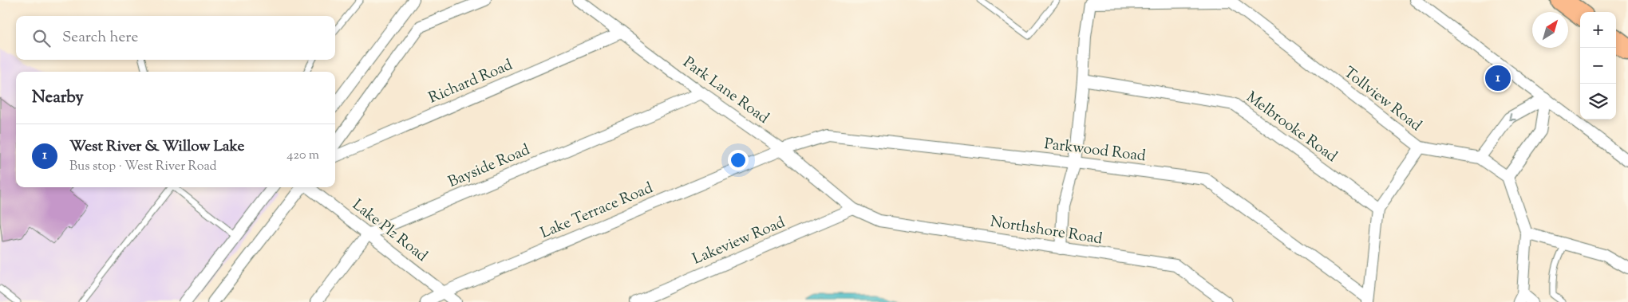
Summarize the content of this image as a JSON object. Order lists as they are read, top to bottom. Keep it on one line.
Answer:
{"streets":{"street":["Richard Road","Park Lane Road","Tollview Road","Melbrooke Road","Parkwood Road","Bayside Road","Lake Terrace Road","Lake Plz Road","Northshore Road","Lakeview Road"]},"crossings":[["Richard Road","Park Lane Road"],["Park Lane Road","Parkwood Road"],["Park Lane Road","Bayside Road"],["Park Lane Road","Lake Terrace Road"],["Park Lane Road","Northshore Road"],["Park Lane Road","Lakeview Road"],["Tollview Road","Melbrooke Road"],["Parkwood Road","Lake Terrace Road"],["Bayside Road","Lake Plz Road"],["Lake Terrace Road","Lake Plz Road"],["Northshore Road","Lakeview Road"]],"north":"top right","page":{"map_buttons":["+","−"],"search":"Search here","pins":"1","heading":"Nearby","list":[{"mark":"1","name":"West River & Willow Lake","note":"Bus stop · West River Road","value":"420 m"}]}}
